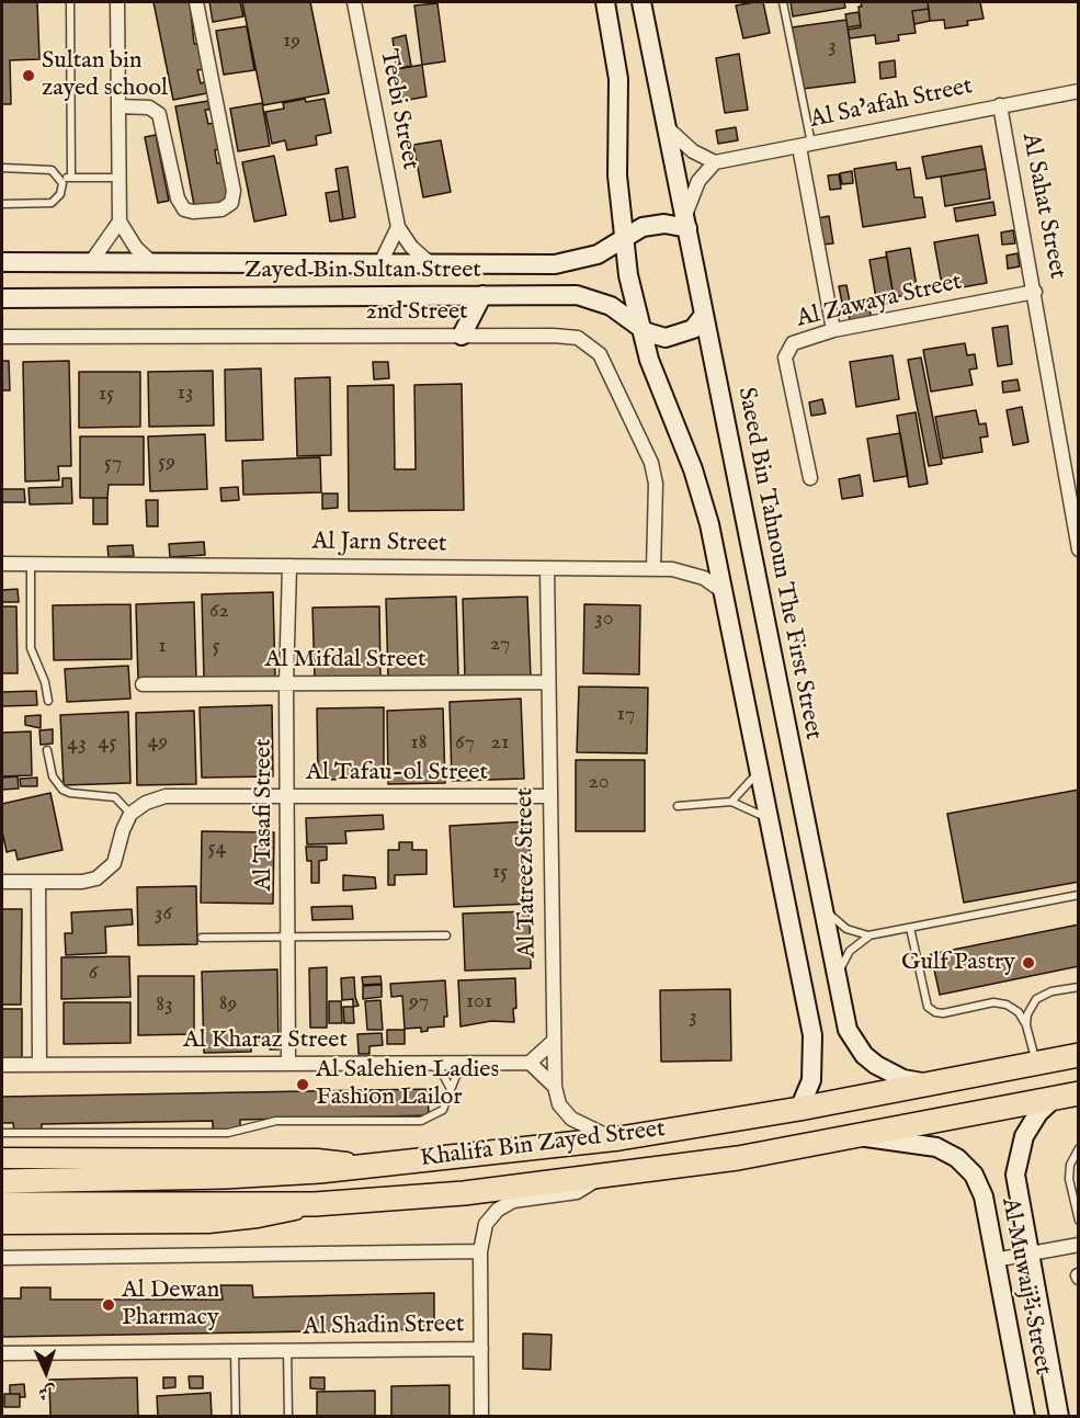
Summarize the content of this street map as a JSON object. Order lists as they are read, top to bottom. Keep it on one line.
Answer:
{"streets":{"highway":["Khalifa Bin Zayed Street"],"main road":["Zayed Bin Sultan Street","Saeed Bin Tahnoun The First Street","Al Muwaij'i Street"],"street":["Al Sa'afah Street","Teebi Street","Al Sahat Street","Al Zawaya Street","2nd Street","Al Jarn Street","Al Mifdal Street","Al Tafau-ol Street","Al Tasafi Street","Al Tatreez Street","Al Kharaz Street","Al Shadin Street"]},"crossings":[["Al Sa'afah Street","Al Sahat Street"],["Teebi Street","Zayed Bin Sultan Street"],["Al Sahat Street","Al Zawaya Street"],["Zayed Bin Sultan Street","Saeed Bin Tahnoun The First Street"],["2nd Street","Al Jarn Street"],["Al Jarn Street","Al Tasafi Street"],["Al Jarn Street","Al Tatreez Street"],["Saeed Bin Tahnoun The First Street","Khalifa Bin Zayed Street"],["Al Mifdal Street","Al Tasafi Street"],["Al Mifdal Street","Al Tatreez Street"],["Al Tafau-ol Street","Al Tasafi Street"],["Al Tafau-ol Street","Al Tatreez Street"],["Al Tasafi Street","Al Kharaz Street"],["Al Tatreez Street","Khalifa Bin Zayed Street"],["Khalifa Bin Zayed Street","Al Muwaij'i Street"]],"places":["Sultan bin zayed school","Gulf Pastry","Al Salehien Ladies Fashion Lailor","Al Dewan Pharmacy"],"house_numbers":["19","3","13","15","59","57","62","30","27","1","5","17","49","45","18","67","21","43","20","54","15","36","6","97","101","89","83","3"],"north":"bottom"}
